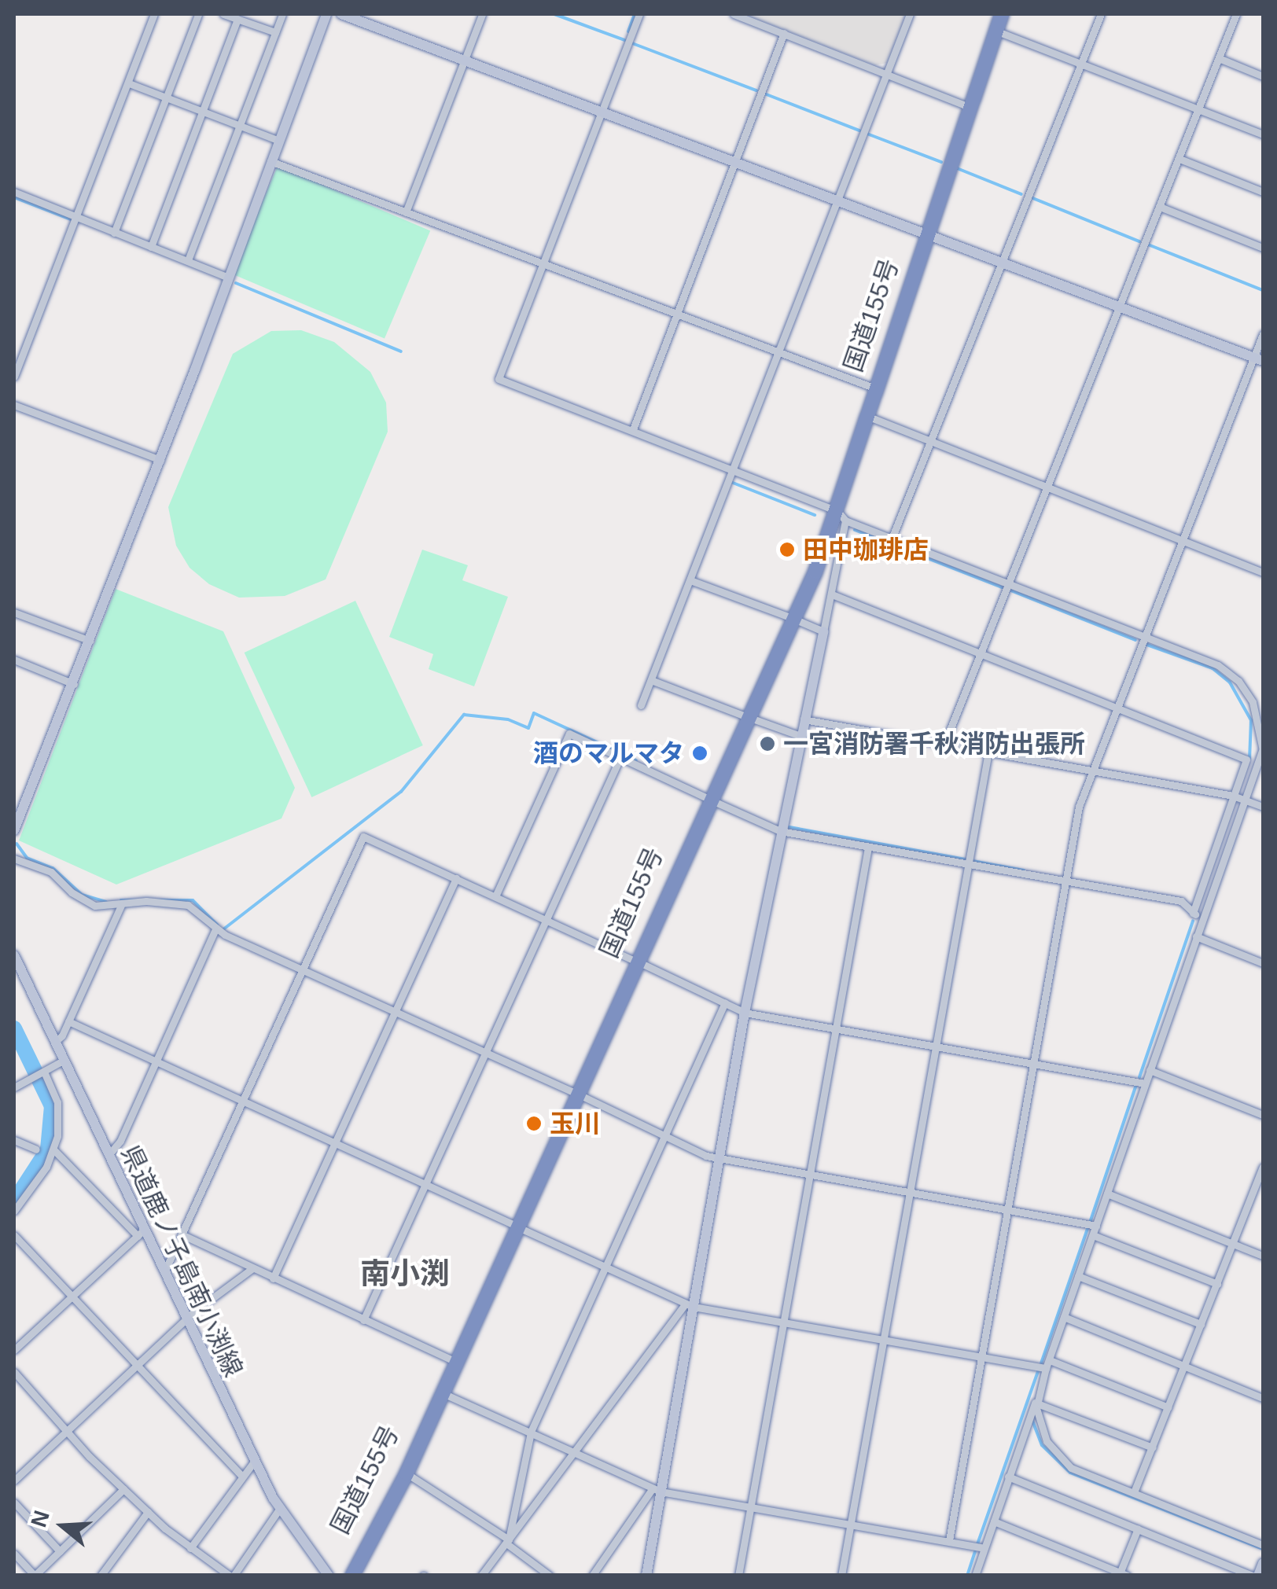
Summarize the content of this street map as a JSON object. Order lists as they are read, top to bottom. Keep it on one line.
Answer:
{"streets":{"highway":["国道155号"],"street":["県道鹿ノ子島南小渕線"]},"districts":["南小渕"],"places":["田中珈琲店","一宮消防署千秋消防出張所","酒のマルマタ","玉川"],"north":"left"}
